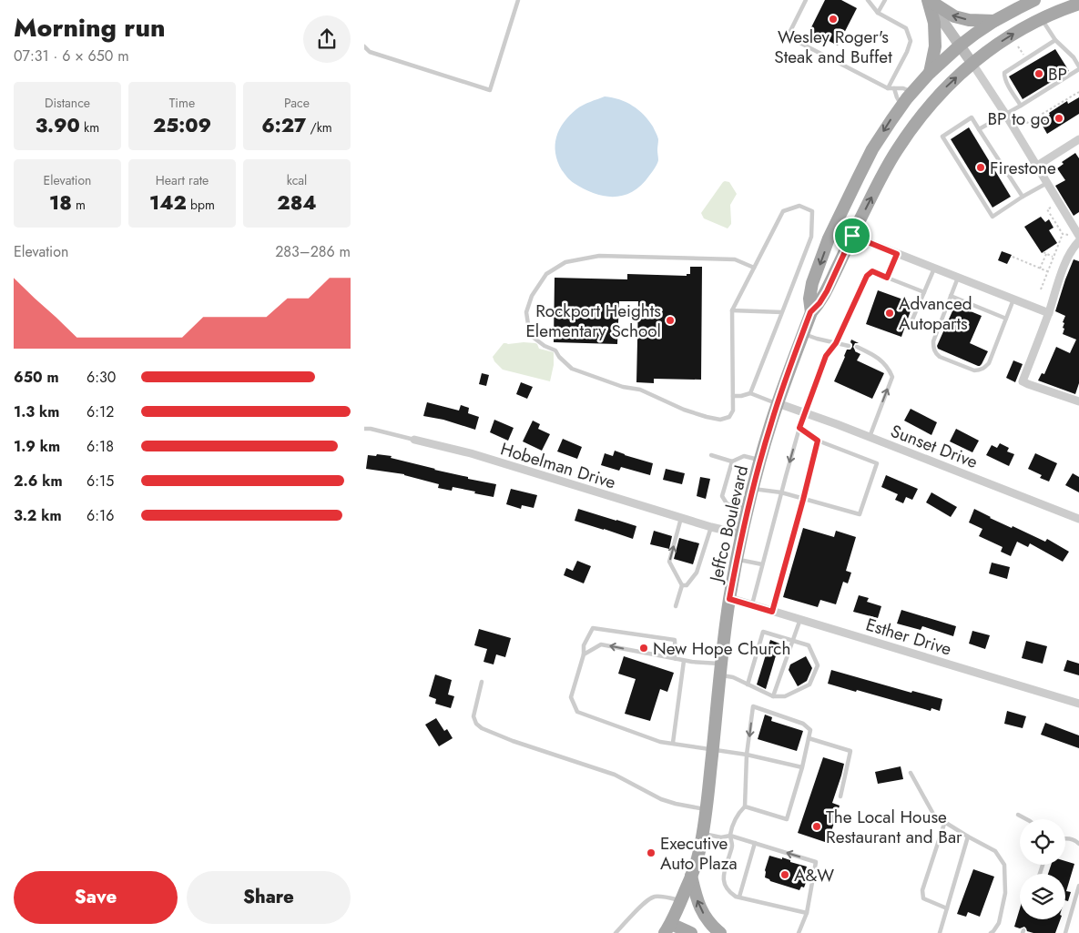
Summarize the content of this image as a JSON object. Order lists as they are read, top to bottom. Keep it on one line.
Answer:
{"streets":{"main road":["Jeffco Boulevard"],"street":["Sunset Drive","Hobelman Drive","Esther Drive"]},"crossings":[["Sunset Drive","Jeffco Boulevard"],["Hobelman Drive","Jeffco Boulevard"],["Jeffco Boulevard","Esther Drive"]],"places":["Wesley Roger's Steak and Buffet","BP","BP to go","Firestone","Advanced Autoparts","Rockport Heights Elementary School","New Hope Church","The Local House Restaurant and Bar","Executive Auto Plaza","A&W"],"page":{"heading":["Morning run","07:31 · 6 × 650 m"],"stats":[["Distance","3.90 km"],["Time","25:09"],["Pace","6:27 /km"],["Elevation","18 m"],["Heart rate","142 bpm"],["kcal","284"]],"chart":["Elevation","283–286 m"],"list":[{"name":"650 m","note":"6:30"},{"name":"1.3 km","note":"6:12"},{"name":"1.9 km","note":"6:18"},{"name":"2.6 km","note":"6:15"},{"name":"3.2 km","note":"6:16"}],"buttons":["Save","Share"]}}
